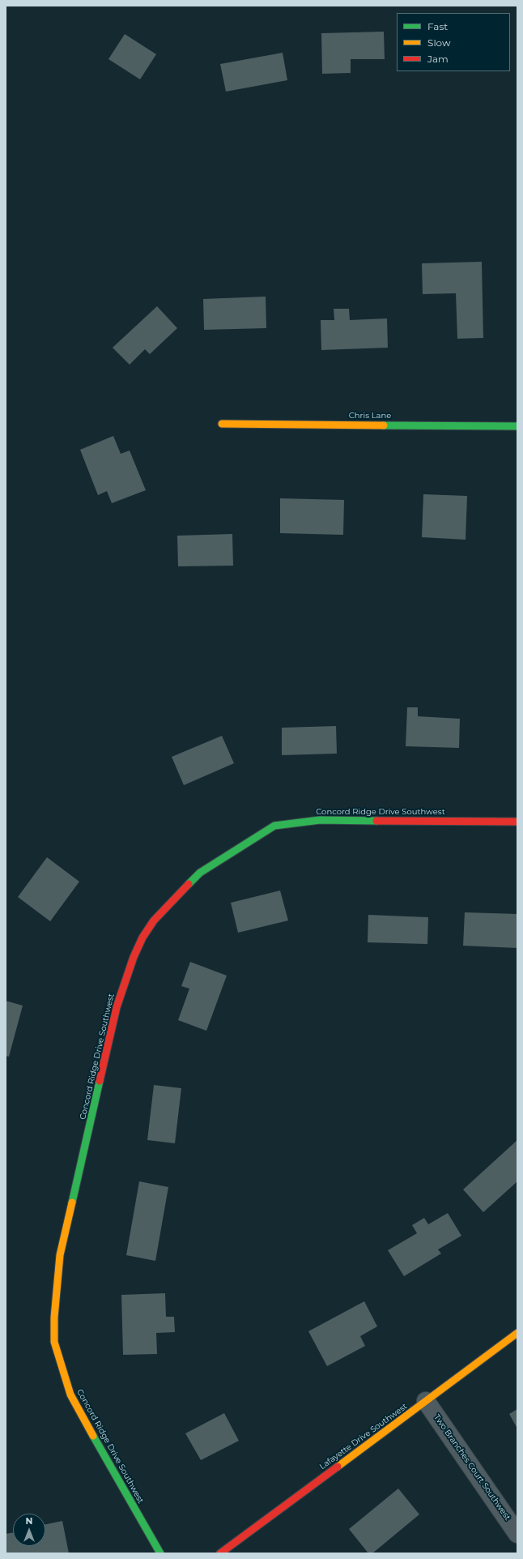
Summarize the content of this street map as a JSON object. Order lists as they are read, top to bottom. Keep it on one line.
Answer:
{"streets":{"street":["Chris Lane","Concord Ridge Drive Southwest","Lafayette Drive Southwest","Two Branches Court Southwest"]},"crossings":[["Lafayette Drive Southwest","Two Branches Court Southwest"]],"legend":["Fast","Slow","Jam"],"north":"top"}
